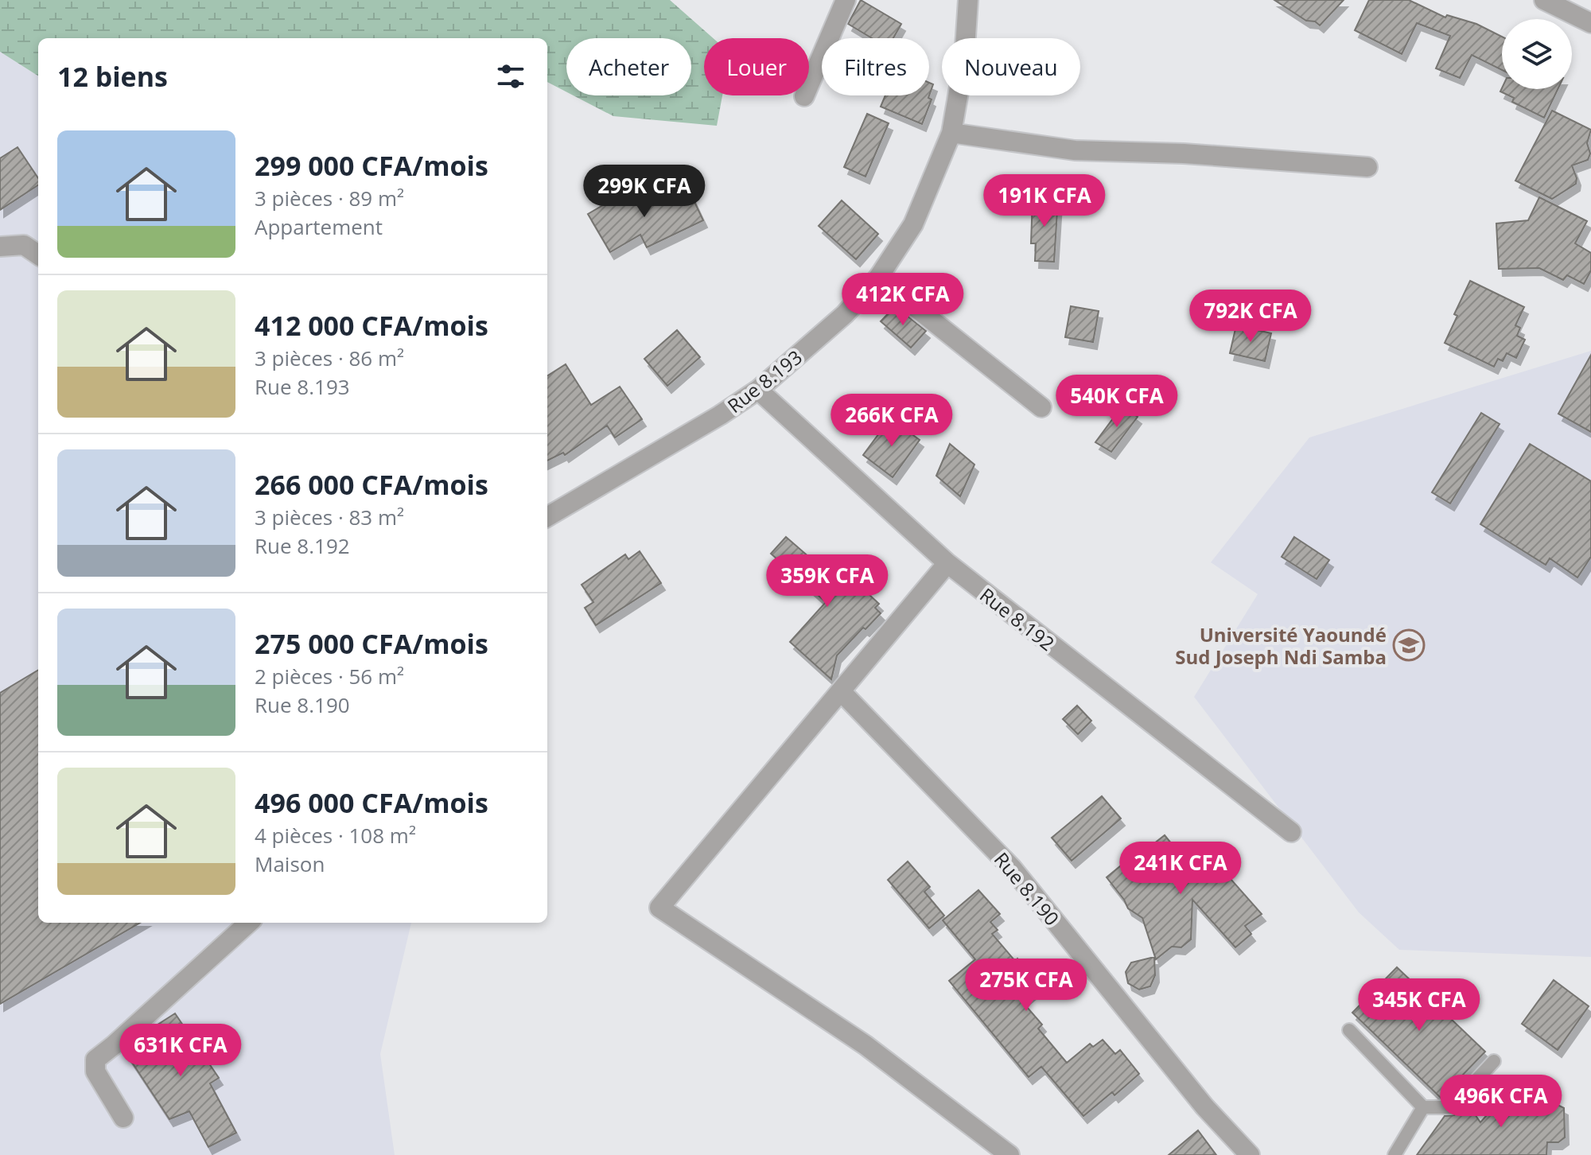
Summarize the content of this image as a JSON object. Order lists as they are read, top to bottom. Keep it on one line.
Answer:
{"streets":{"street":["Rue 8.193","Rue 8.192","Rue 8.190"]},"crossings":[["Rue 8.193","Rue 8.192"]],"places":{"school or university":["Université Yaoundé Sud Joseph Ndi Samba"]},"page":{"chip":["Acheter","Louer","Filtres","Nouveau"],"heading":"12 biens","list":[{"name":"299 000 CFA/mois","note":"3 pièces · 89 m² · Appartement"},{"name":"412 000 CFA/mois","note":"3 pièces · 86 m² · Rue 8.193"},{"name":"266 000 CFA/mois","note":"3 pièces · 83 m² · Rue 8.192"},{"name":"275 000 CFA/mois","note":"2 pièces · 56 m² · Rue 8.190"},{"name":"496 000 CFA/mois","note":"4 pièces · 108 m² · Maison"}],"price":["299K CFA","191K CFA","412K CFA","792K CFA","540K CFA","266K CFA","359K CFA","241K CFA","275K CFA","345K CFA","631K CFA","496K CFA"]}}
